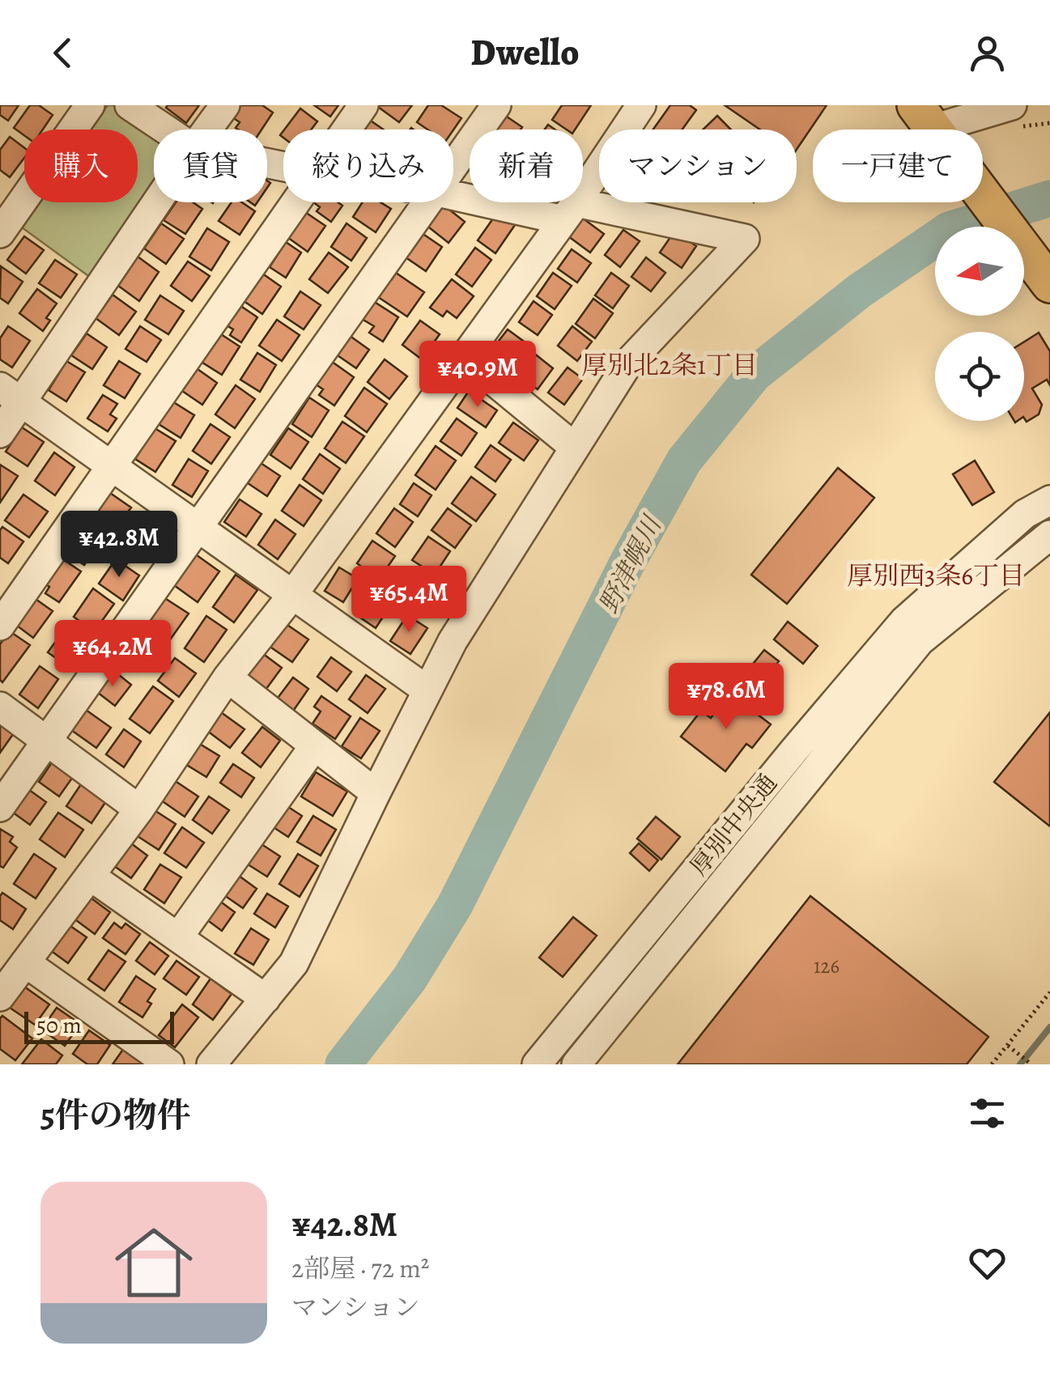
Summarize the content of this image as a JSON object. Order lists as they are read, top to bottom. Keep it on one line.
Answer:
{"streets":{"street":["厚別中央通"]},"districts":["厚別北2条1丁目","厚別西3条6丁目"],"water":["野津幌川"],"house_numbers":["126"],"scale_bar":"50 m","north":"left","page":{"header":"Dwello","chip":["購入","賃貸","絞り込み","新着","マンション","一戸建て"],"price":["¥40.9M","¥42.8M","¥65.4M","¥64.2M","¥78.6M"],"scale":"50 m","heading":"5件の物件","list":[{"name":"¥42.8M","note":"2部屋 · 72 m² · マンション"}]}}
